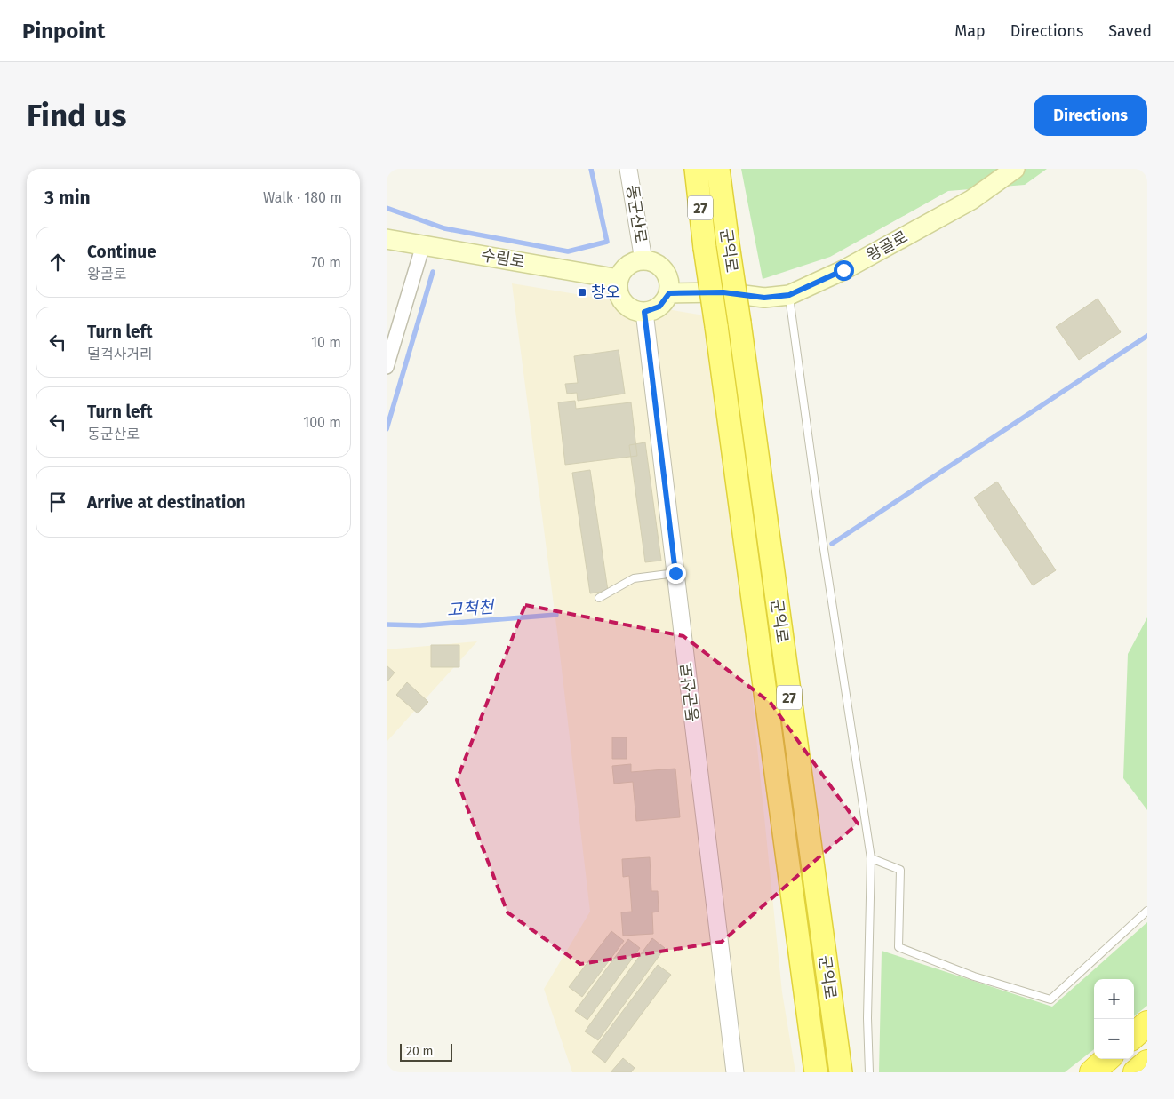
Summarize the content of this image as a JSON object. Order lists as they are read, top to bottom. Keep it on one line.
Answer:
{"streets":{"highway":["27","군익로"],"main road":["왕골로","수림로"],"street":["동군산로"]},"crossings":[["동군산로","왕골로"],["동군산로","수림로"],["왕골로","수림로"]],"water":["고척천"],"places":{"transit":["창오"]},"scale_bar":"20 m","page":{"header":"Pinpoint","nav":["Map","Directions","Saved"],"buttons":"Directions","title":"Find us","heading":["3 min","Walk · 180 m"],"list":[["Continue","왕골로","70 m"],["Turn left","덜걱사거리","10 m"],["Turn left","동군산로","100 m"],"Arrive at destination"],"map_buttons":["+","−"],"scale":"20 m"}}
